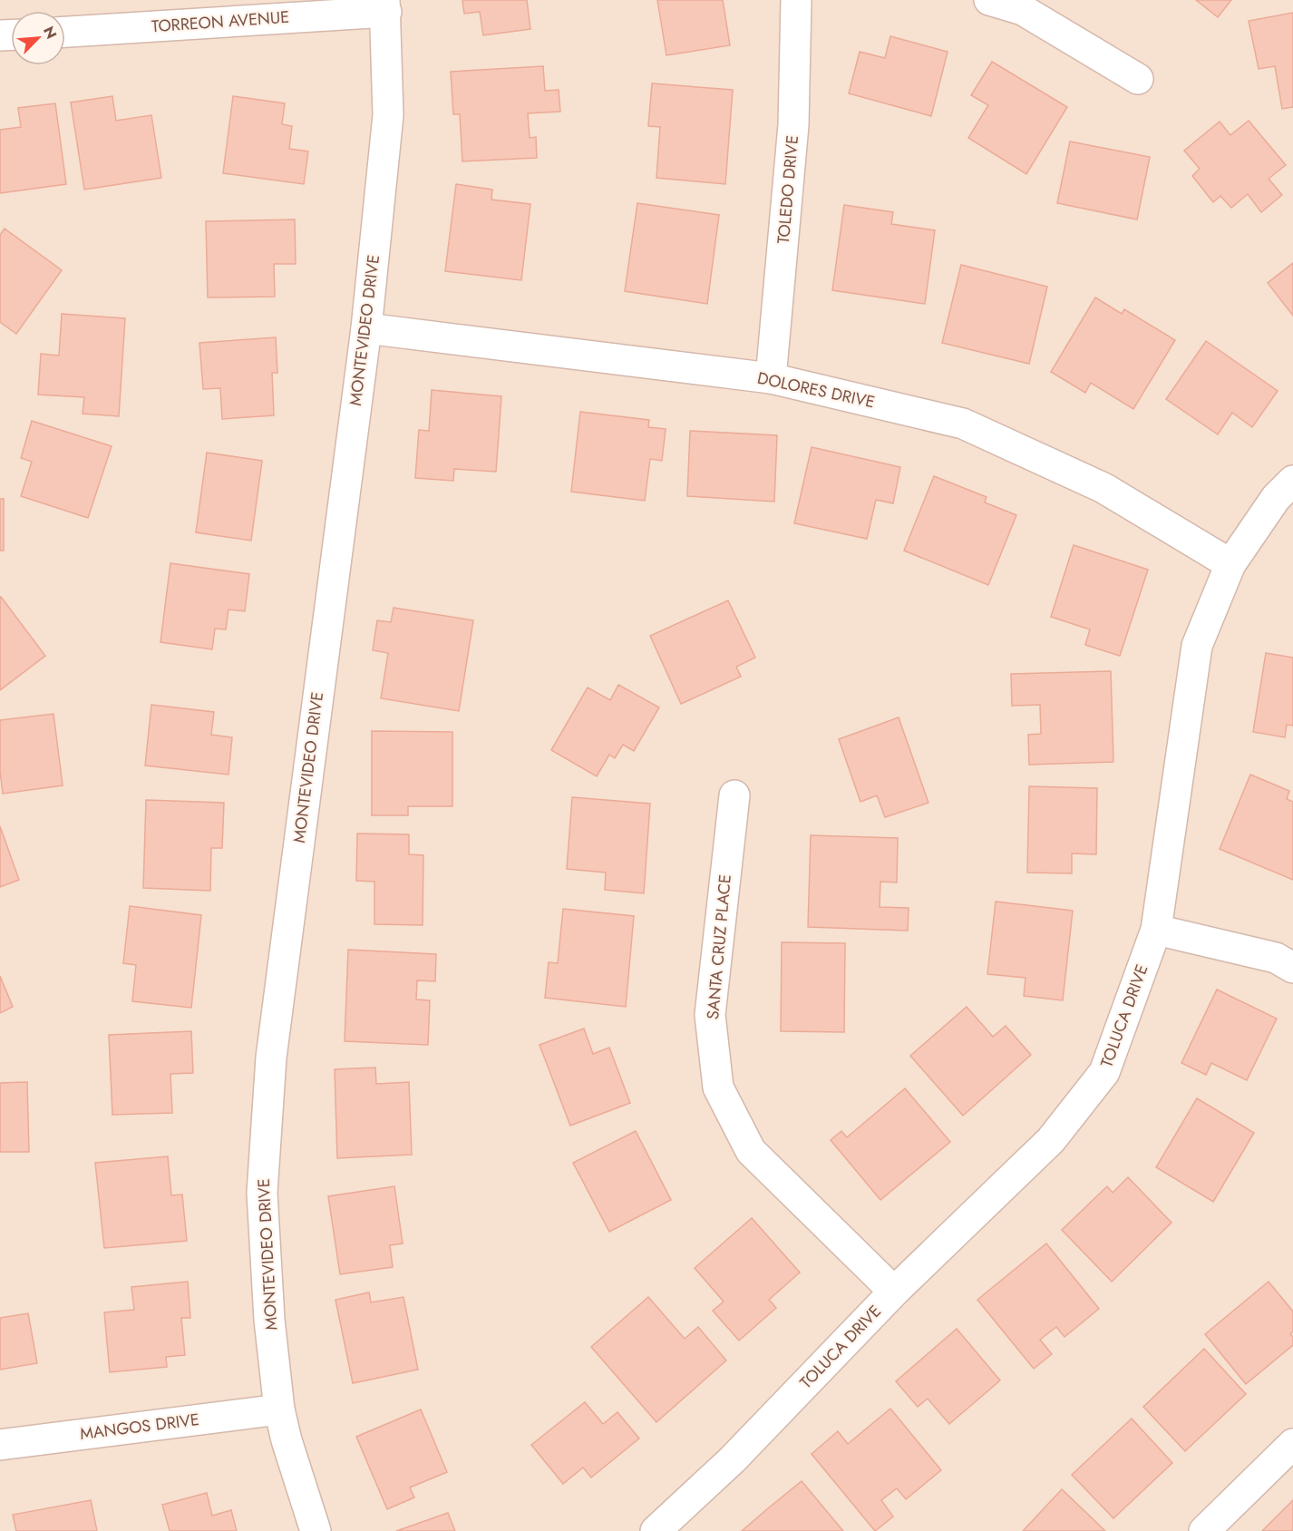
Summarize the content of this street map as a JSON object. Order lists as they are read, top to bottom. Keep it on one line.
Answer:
{"streets":{"street":["TORREON AVENUE","TOLEDO DRIVE","MONTEVIDEO DRIVE","DOLORES DRIVE","SANTA CRUZ PLACE","TOLUCA DRIVE","MANGOS DRIVE"]},"crossings":[["TORREON AVENUE","MONTEVIDEO DRIVE"],["TOLEDO DRIVE","DOLORES DRIVE"],["MONTEVIDEO DRIVE","DOLORES DRIVE"],["MONTEVIDEO DRIVE","MANGOS DRIVE"],["DOLORES DRIVE","TOLUCA DRIVE"],["SANTA CRUZ PLACE","TOLUCA DRIVE"]],"north":"top right"}
